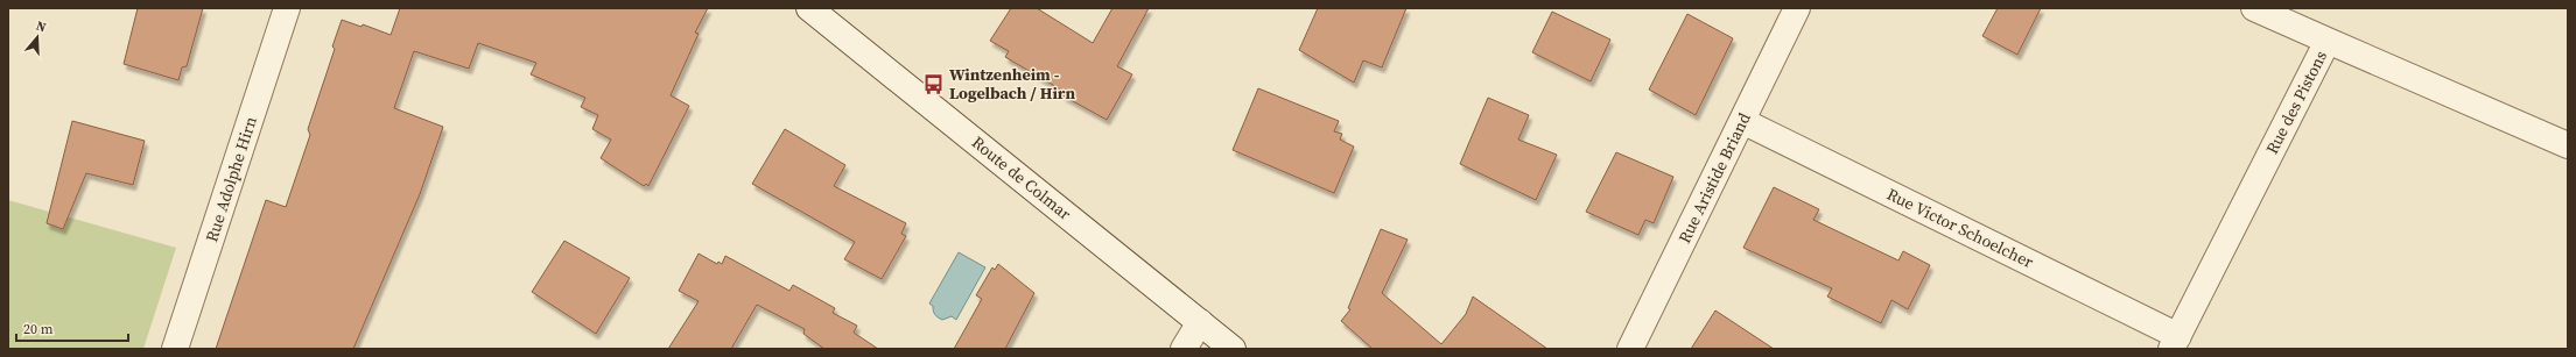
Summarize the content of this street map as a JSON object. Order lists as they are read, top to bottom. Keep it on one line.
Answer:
{"streets":{"street":["Rue des Pistons","Route de Colmar","Rue Aristide Briand","Rue Adolphe Hirn","Rue Victor Schoelcher"]},"crossings":[["Rue des Pistons","Rue Victor Schoelcher"],["Rue Aristide Briand","Rue Victor Schoelcher"]],"places":{"bus stop":["Wintzenheim - Logelbach / Hirn"]},"scale_bar":"20 m","north":"top"}
